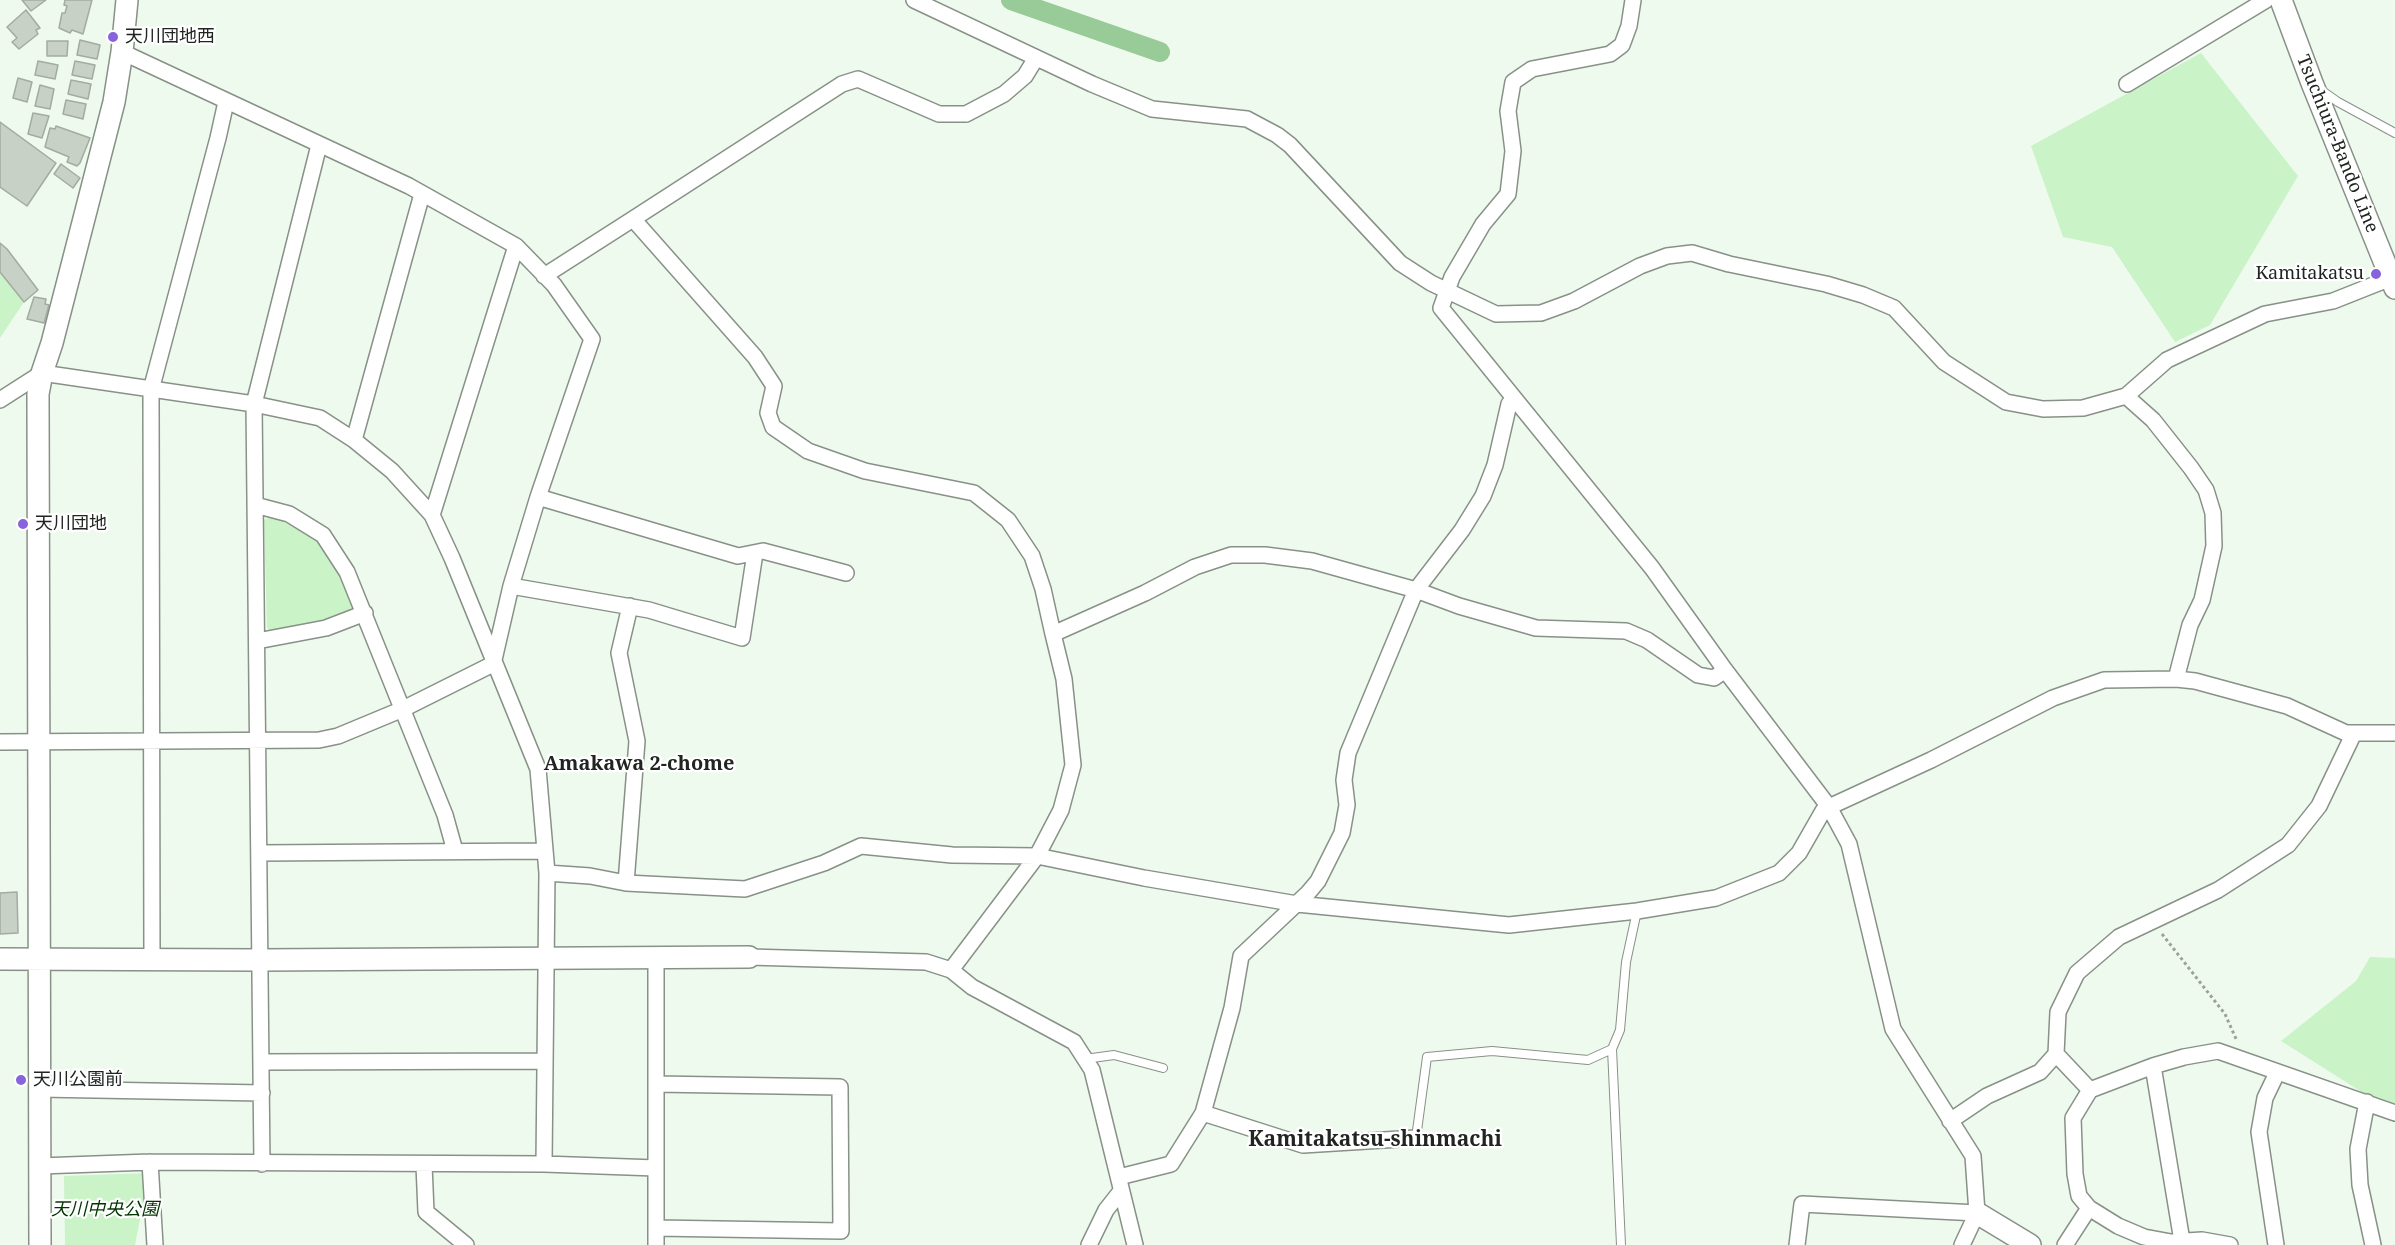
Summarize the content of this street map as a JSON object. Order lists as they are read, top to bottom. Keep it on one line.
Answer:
{"streets":{"street":["Tsuchiura-Bando Line"]},"districts":["Amakawa 2-chome","Kamitakatsu-shinmachi"],"parks":["天川中央公園"],"places":["天川団地西","Kamitakatsu","天川団地","天川公園前"]}
